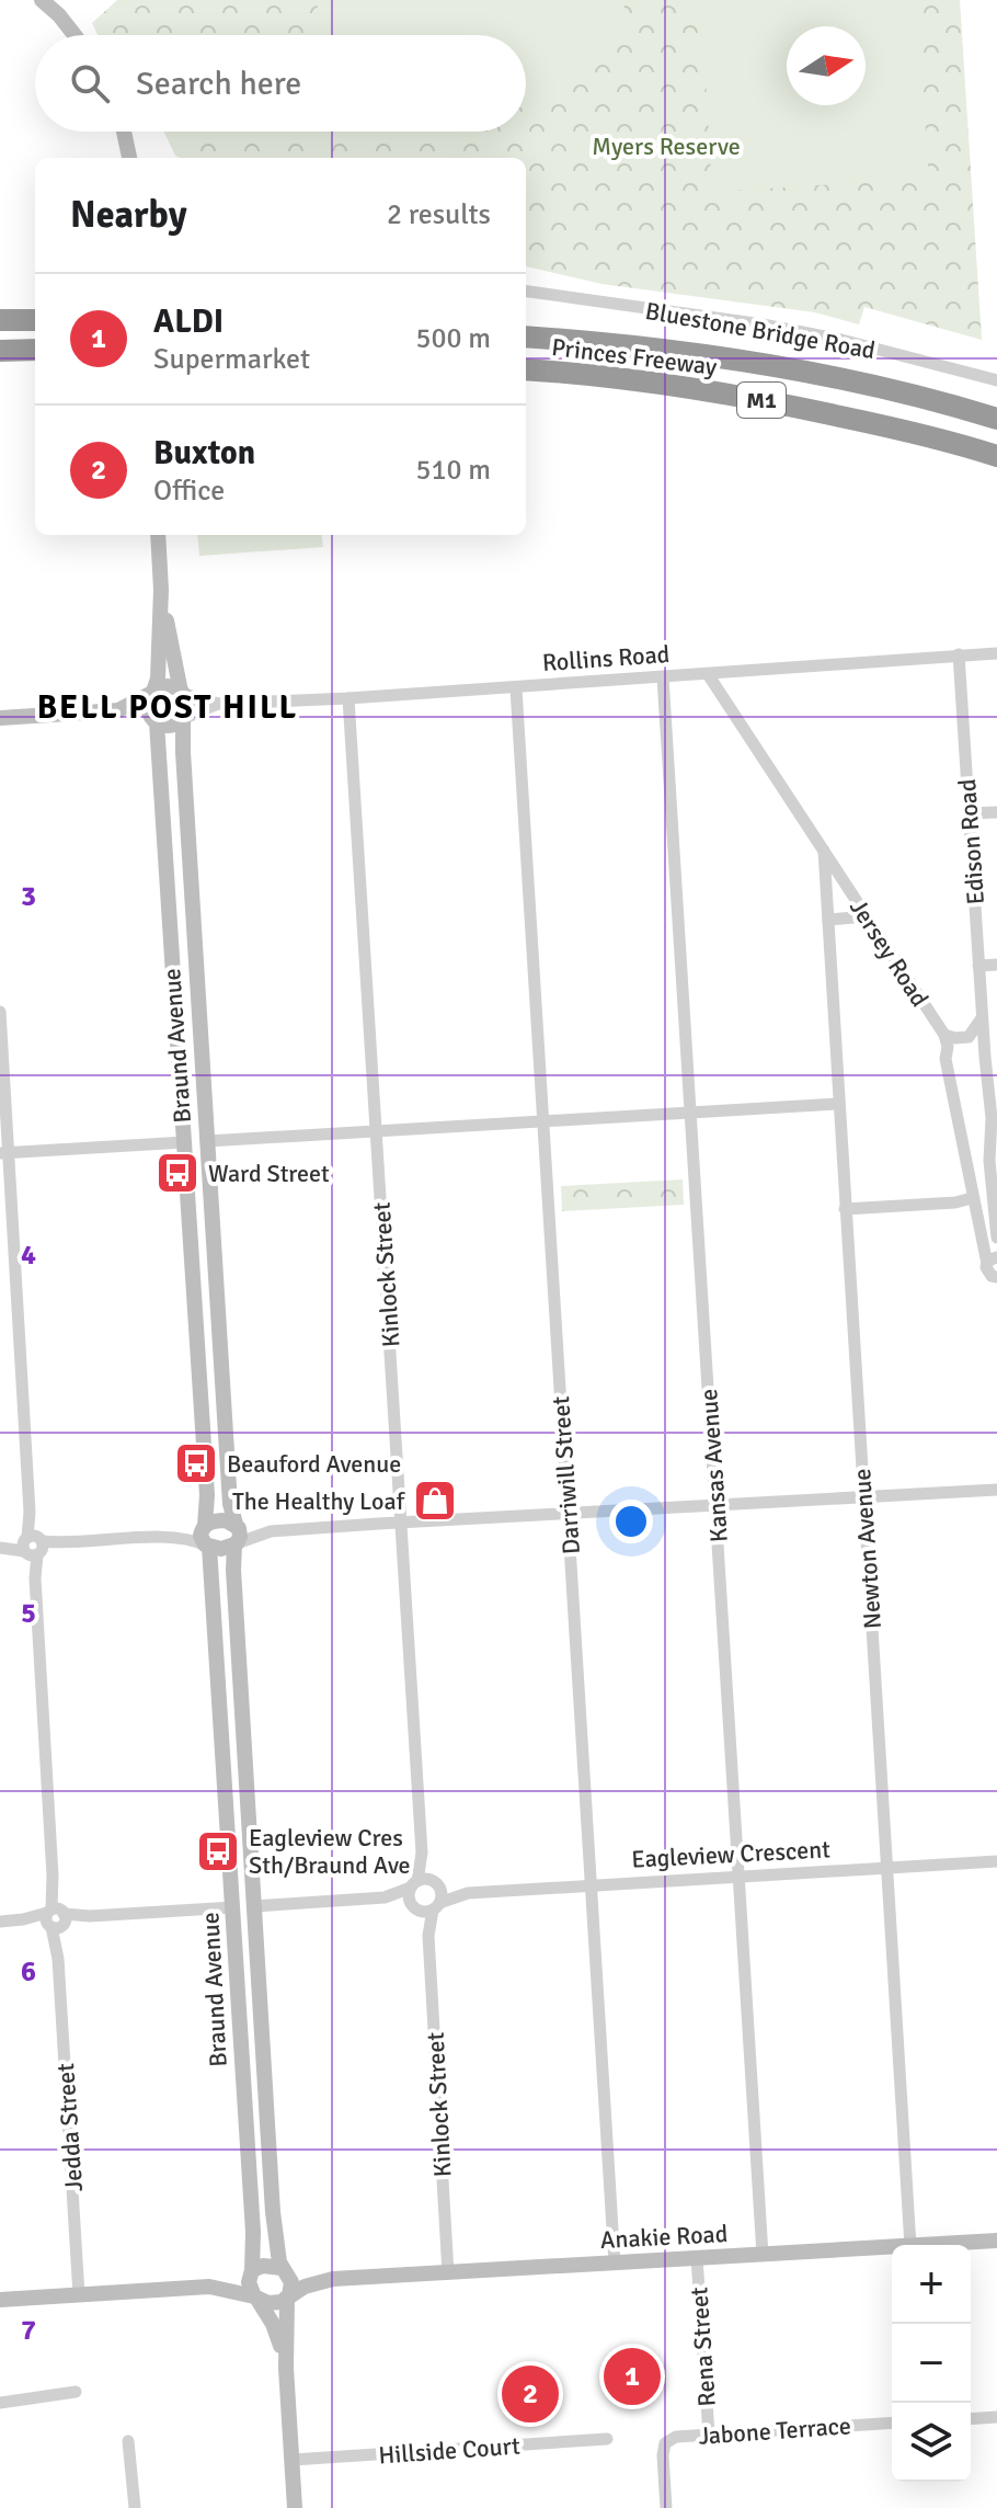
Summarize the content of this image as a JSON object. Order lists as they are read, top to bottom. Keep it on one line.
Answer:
{"streets":{"highway":["Princes Freeway","M1"],"street":["Bluestone Bridge Road","Rollins Road","Edison Road","Jersey Road","Braund Avenue","Kinlock Street","Kansas Avenue","Darriwill Street","Newton Avenue","Eagleview Crescent","Jedda Street","Anakie Road","Rena Street","Jabone Terrace","Hillside Court"]},"crossings":[["Rollins Road","Edison Road"],["Rollins Road","Jersey Road"],["Rollins Road","Braund Avenue"],["Rollins Road","Kinlock Street"],["Rollins Road","Kansas Avenue"],["Rollins Road","Darriwill Street"],["Jersey Road","Newton Avenue"],["Braund Avenue","Anakie Road"],["Kinlock Street","Eagleview Crescent"],["Kinlock Street","Anakie Road"],["Kansas Avenue","Eagleview Crescent"],["Kansas Avenue","Anakie Road"],["Darriwill Street","Eagleview Crescent"],["Darriwill Street","Anakie Road"],["Newton Avenue","Eagleview Crescent"],["Anakie Road","Rena Street"],["Rena Street","Jabone Terrace"]],"districts":["BELL POST HILL"],"parks":["Myers Reserve"],"places":{"bus stop":["Ward Street","Beauford Avenue","Eagleview Cres Sth/Braund Ave"],"shop":["The Healthy Loaf"]},"north":"right","page":{"search":"Search here","heading":["Nearby","2 results"],"list":[{"mark":"1","name":"ALDI","note":"Supermarket","value":"500 m"},{"mark":"2","name":"Buxton","note":"Office","value":"510 m"}],"map_buttons":["+","−"],"pins":["1","2"]},"grid":{"rows":["3","4","5","6","7"]}}
